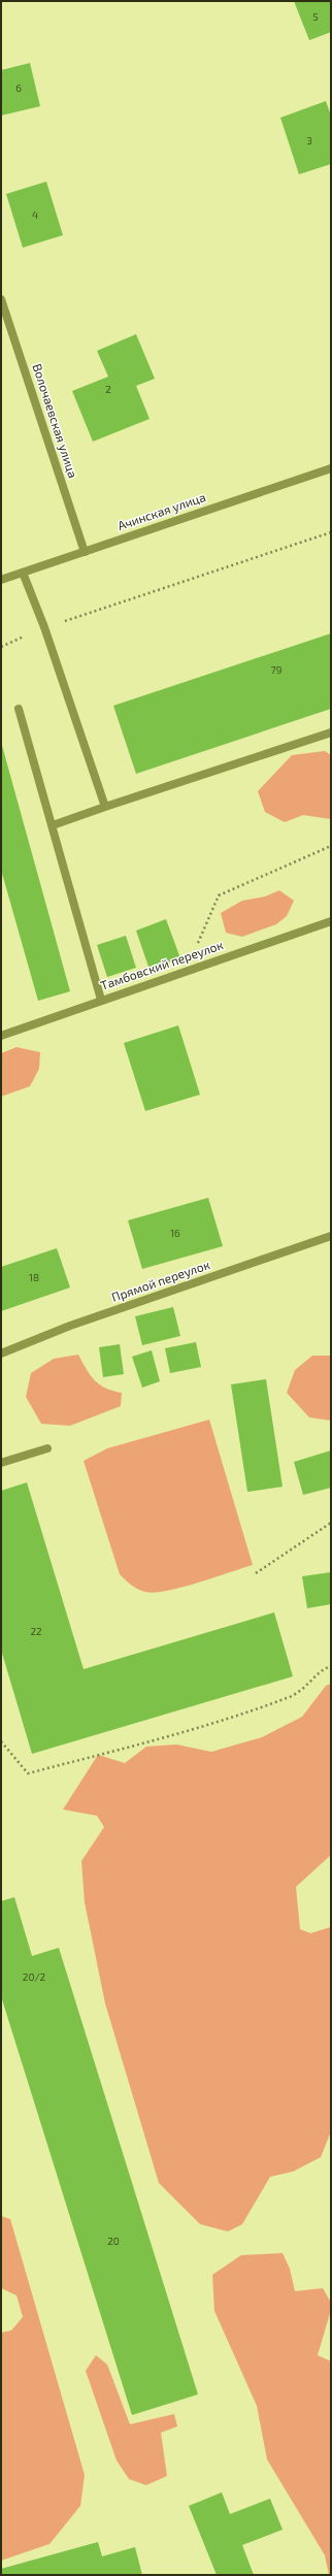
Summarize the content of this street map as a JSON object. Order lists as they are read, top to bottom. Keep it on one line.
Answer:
{"streets":{"street":["Волочаевская улица","Ачинская улица","Тамбовский переулок","Прямой переулок"]},"crossings":[["Волочаевская улица","Ачинская улица"]],"house_numbers":["5","6","3","4","2","79","16","18","22","20/2","20"]}
